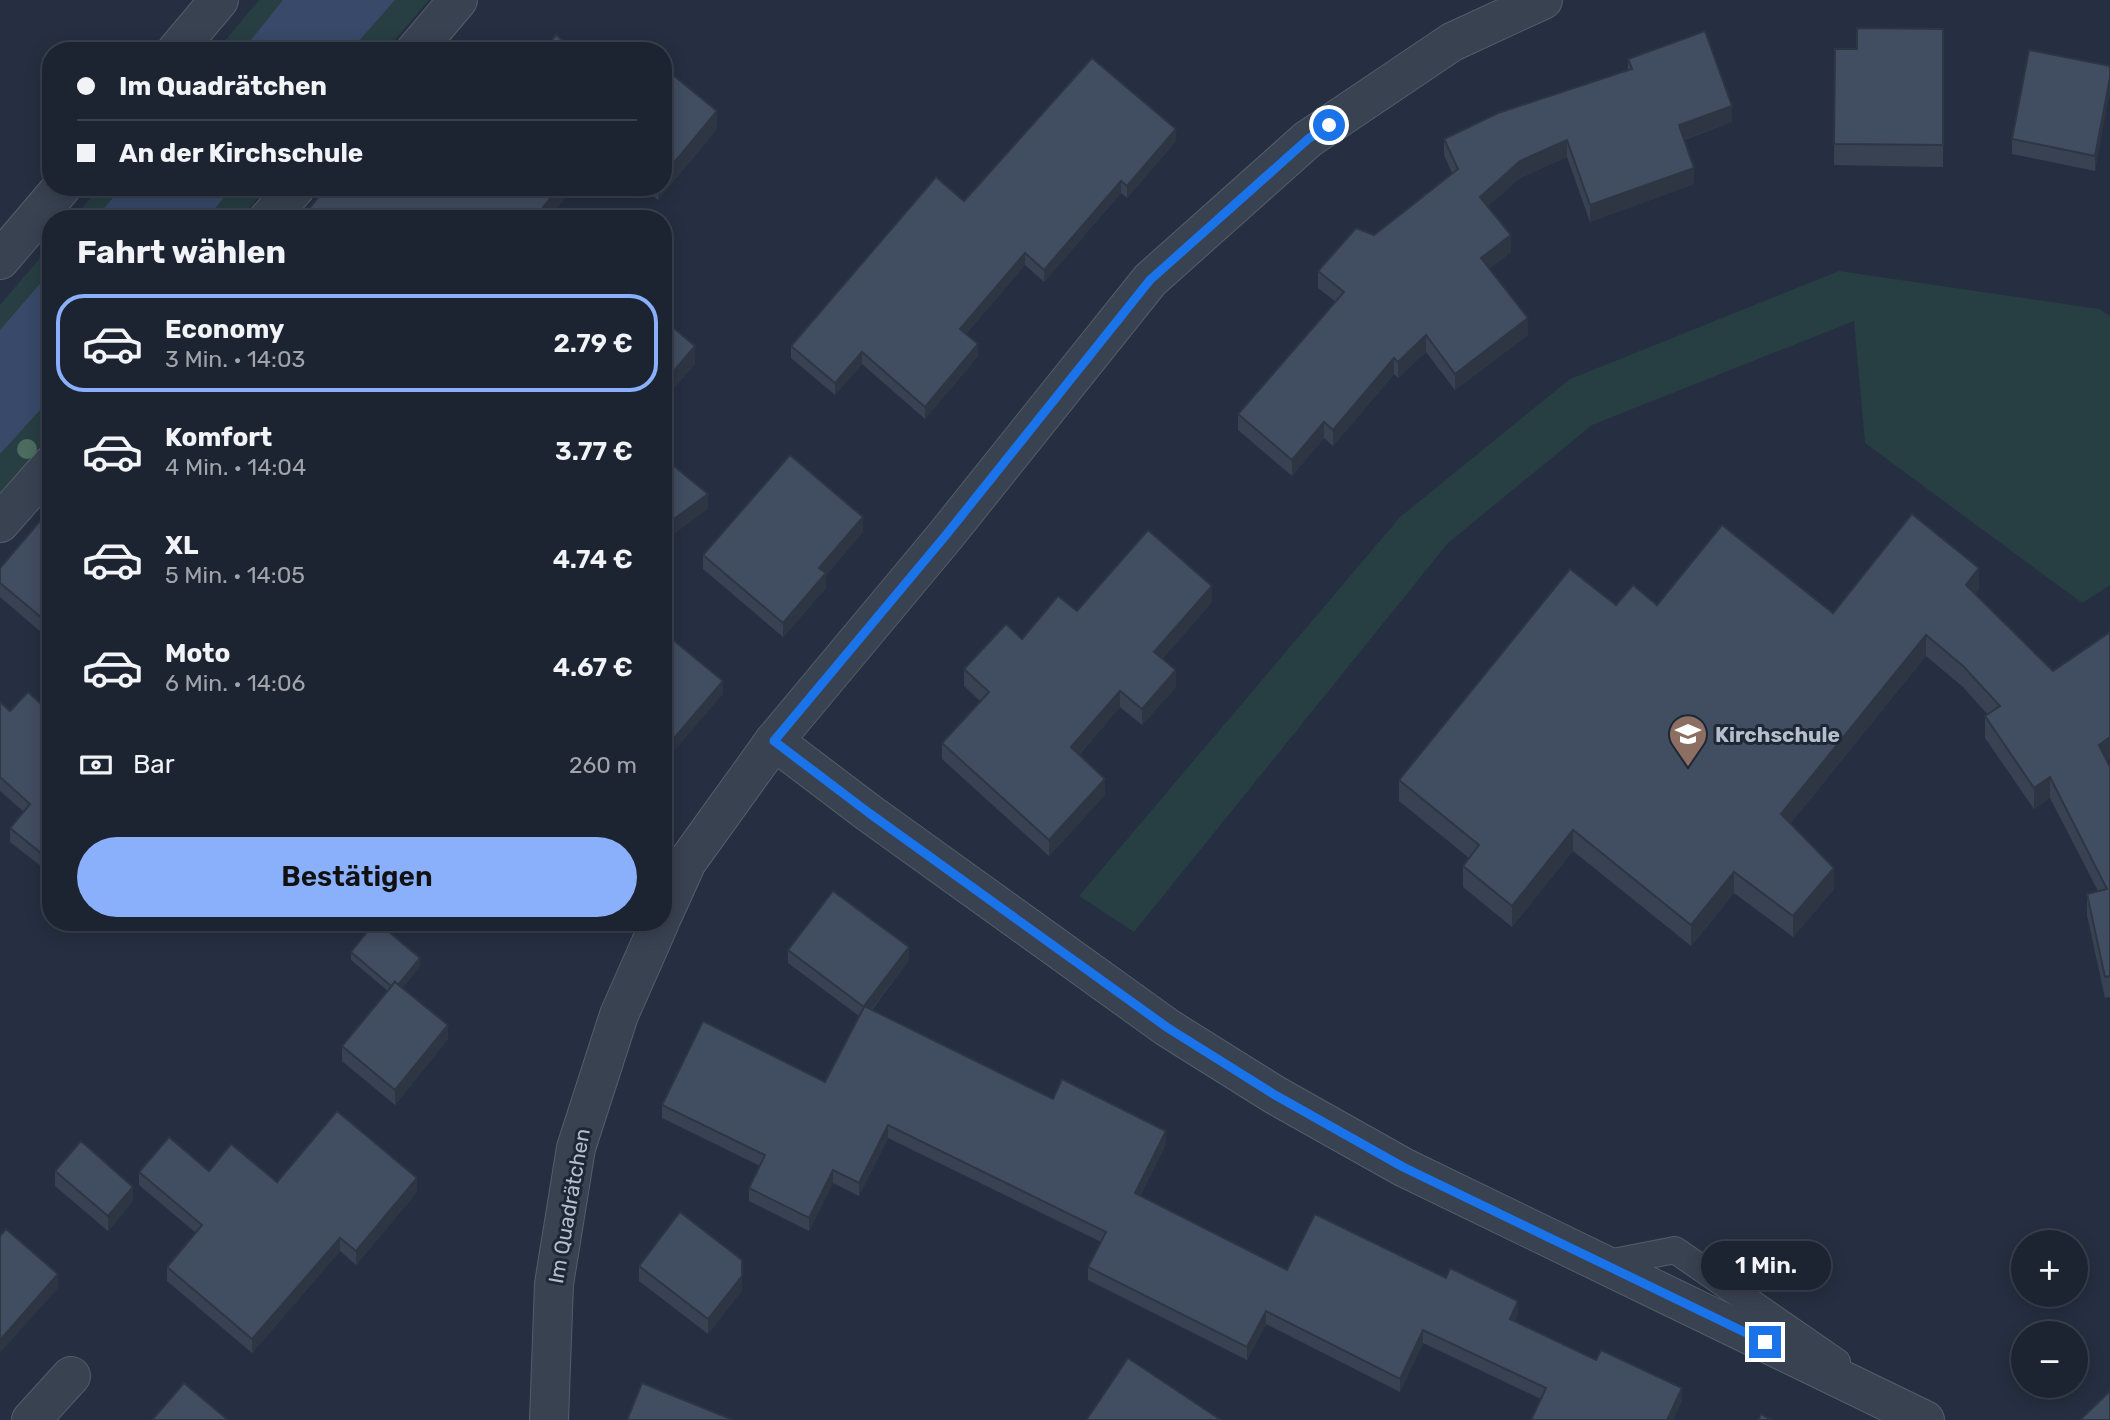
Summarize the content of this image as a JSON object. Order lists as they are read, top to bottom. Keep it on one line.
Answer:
{"streets":{"street":["Im Quadrätchen"]},"places":{"school or university":["Kirchschule"]},"page":{"banner":["Im Quadrätchen","An der Kirchschule"],"heading":"Fahrt wählen","list":[{"name":"Economy","note":"3 Min. · 14:03","value":"2.79 €"},{"name":"Komfort","note":"4 Min. · 14:04","value":"3.77 €"},{"name":"XL","note":"5 Min. · 14:05","value":"4.74 €"},{"name":"Moto","note":"6 Min. · 14:06","value":"4.67 €"}],"pay":["Bar","260 m"],"buttons":"Bestätigen","map_buttons":["+","−"],"bubble":"1 Min."}}
